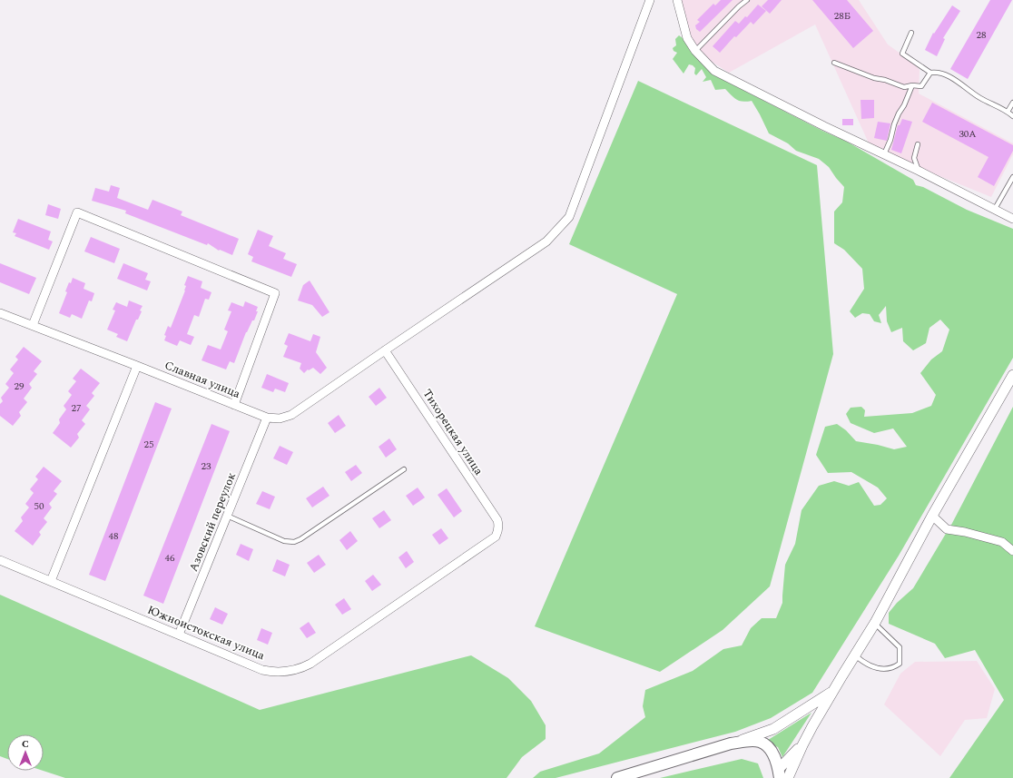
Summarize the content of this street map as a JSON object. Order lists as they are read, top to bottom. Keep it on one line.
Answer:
{"streets":{"street":["Славная улица","Тихорецкая улица","Азовский переулок","Южноистокская улица"]},"crossings":[["Славная улица","Тихорецкая улица"],["Славная улица","Азовский переулок"],["Тихорецкая улица","Южноистокская улица"],["Азовский переулок","Южноистокская улица"]],"house_numbers":["28Б","28","30А","29","27","25","23","50","48","46"],"north":"top"}
